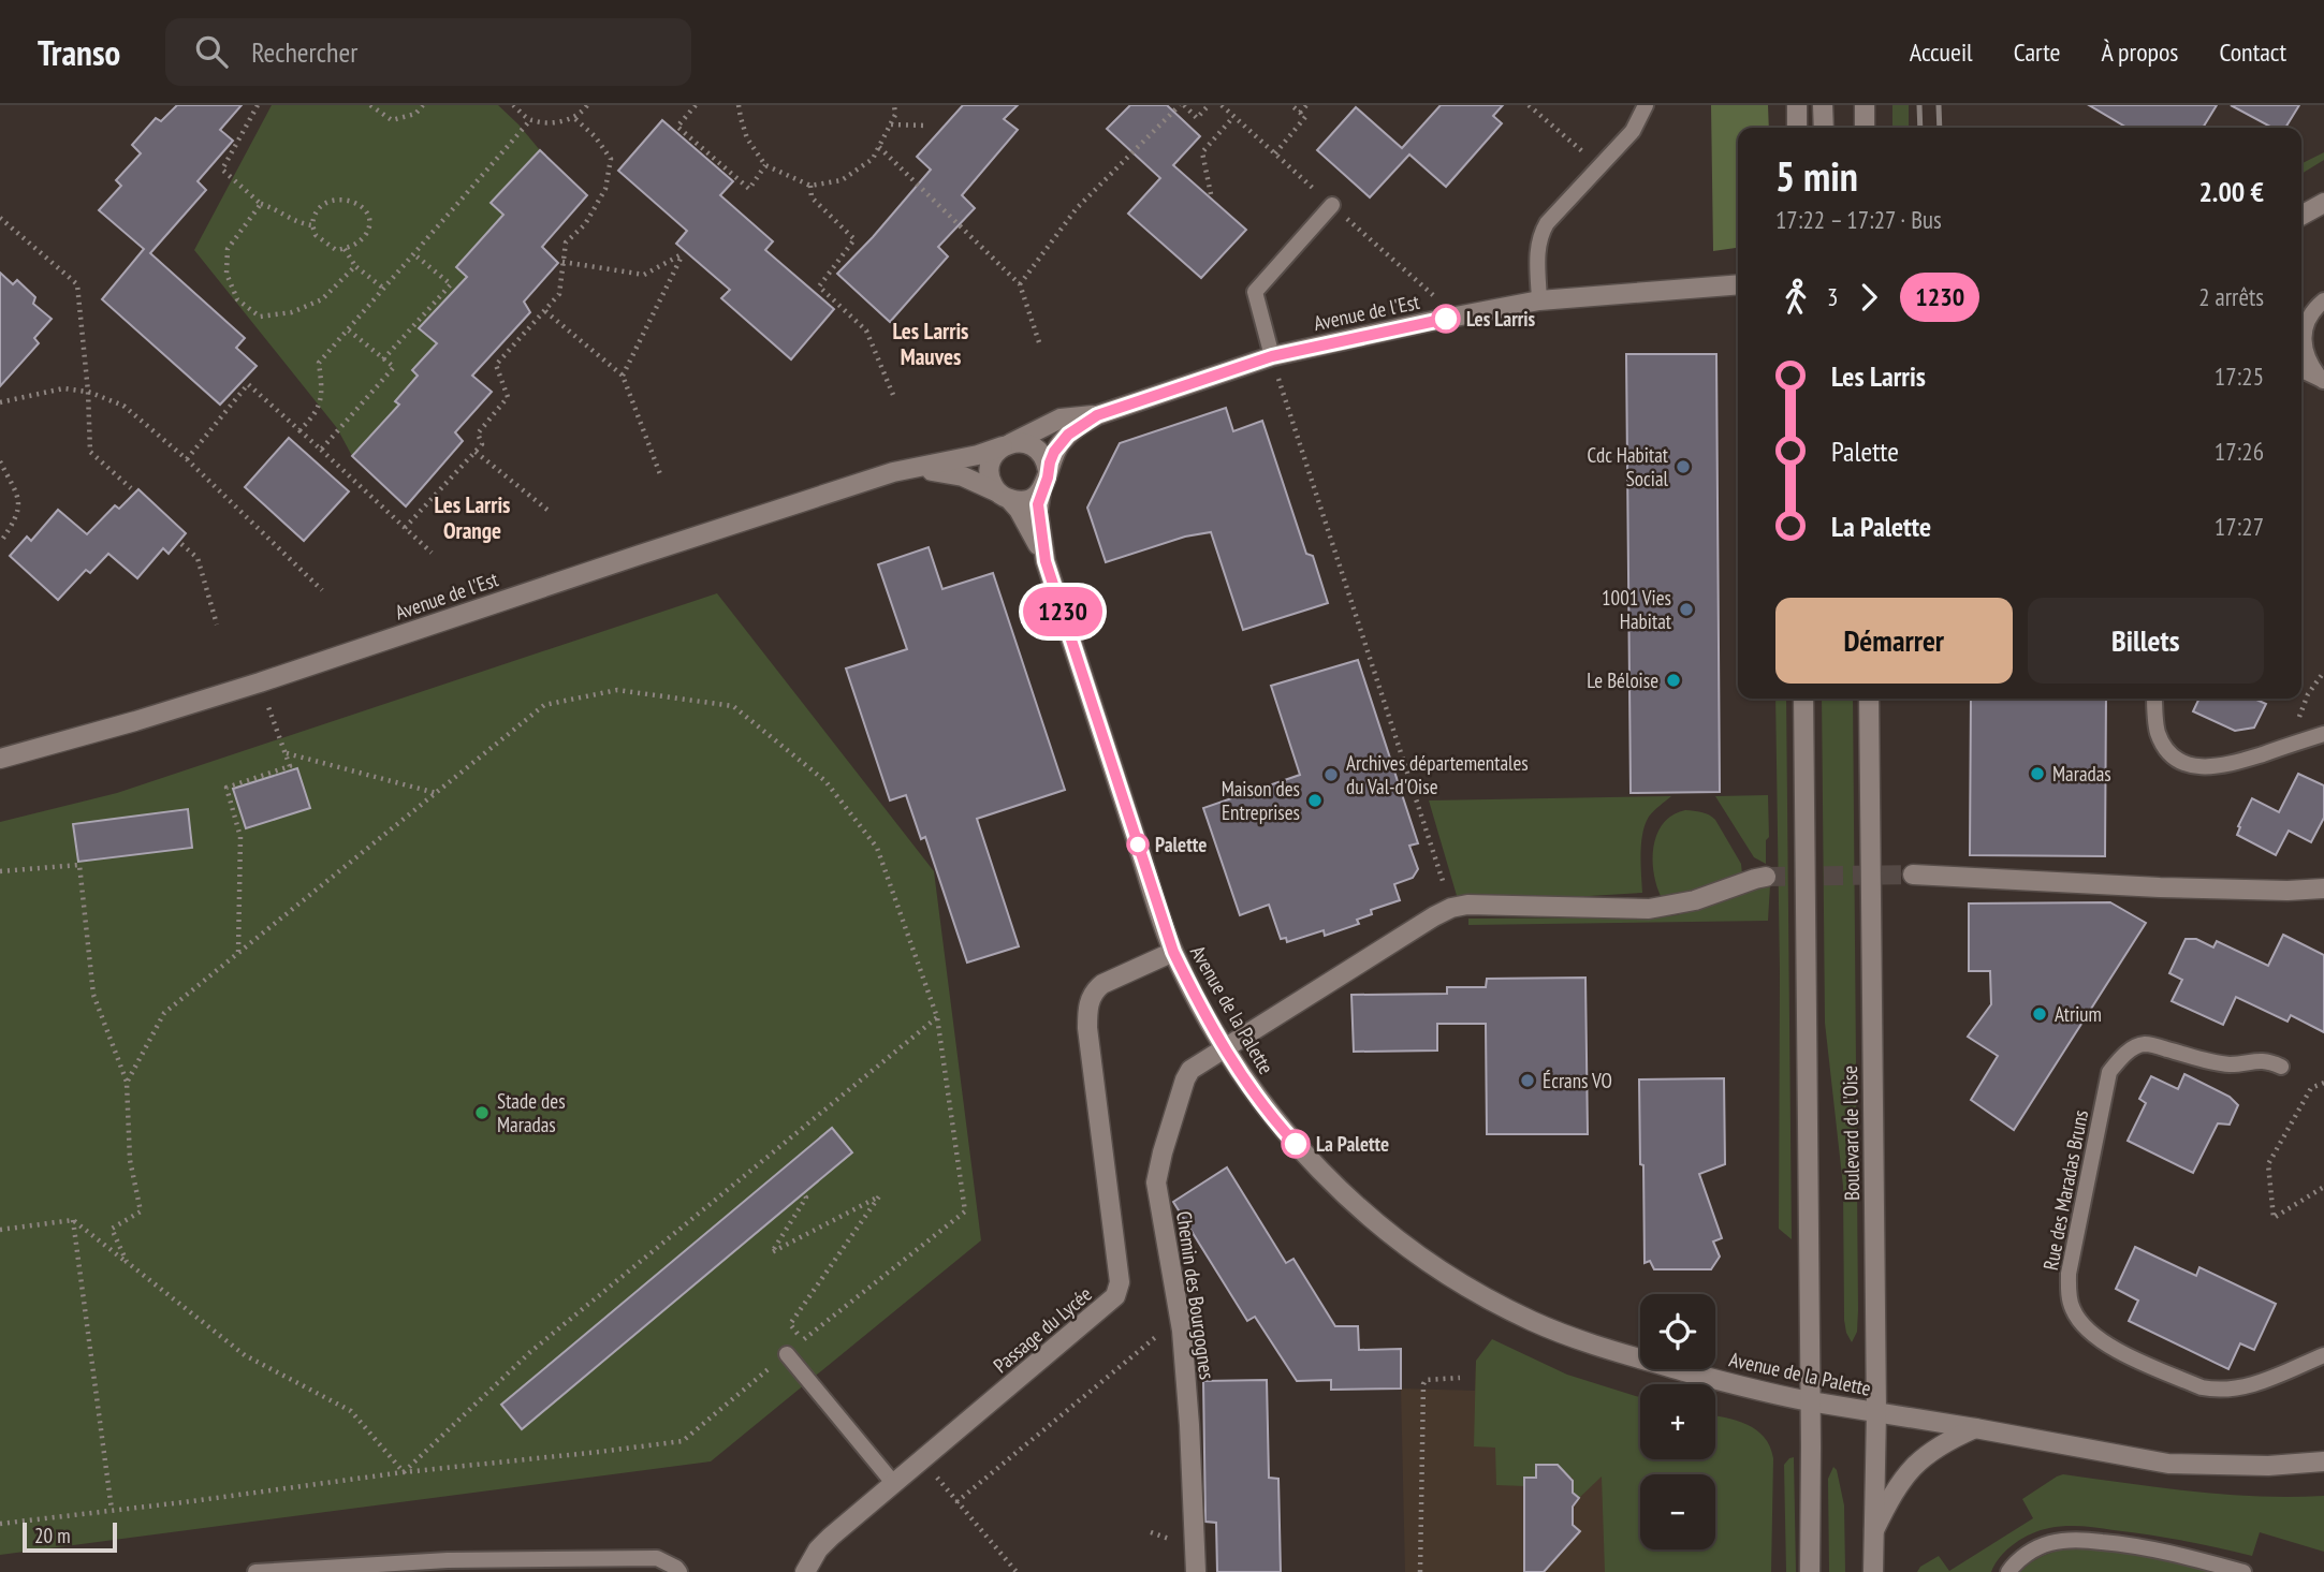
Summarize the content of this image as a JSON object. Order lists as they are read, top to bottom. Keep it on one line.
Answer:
{"streets":{"street":["Avenue de l'Est","Avenue de la Palette","Boulevard de l'Oise","Chemin des Bourgognes","Passage du Lycée"],"lane":["Rue des Maradas Bruns"]},"crossings":[["Avenue de l'Est","Avenue de la Palette"],["Avenue de la Palette","Boulevard de l'Oise"],["Avenue de la Palette","Chemin des Bourgognes"],["Avenue de la Palette","Passage du Lycée"]],"districts":["Les Larris Mauves","Les Larris Orange"],"places":["Les Larris","Cdc Habitat Social","1001 Vies Habitat","Le Béloise","Maradas","Archives départementales du Val-d'Oise","Maison des Entreprises","Palette","Atrium","Écrans VO","Stade des Maradas","La Palette"],"lines":["bus line 1230"],"scale_bar":"20 m","page":{"header":"Transo","search":"Rechercher","nav":["Accueil","Carte","À propos","Contact"],"on_map":"1230","heading":["5 min","17:22 – 17:27 · Bus","2.00 €"],"legs":["3","1230","2 arrêts"],"list":[{"name":"Les Larris","value":"17:25"},{"name":"Palette","value":"17:26"},{"name":"La Palette","value":"17:27"}],"buttons":["Démarrer","Billets"],"map_buttons":["+","−"],"scale":"20 m"}}
